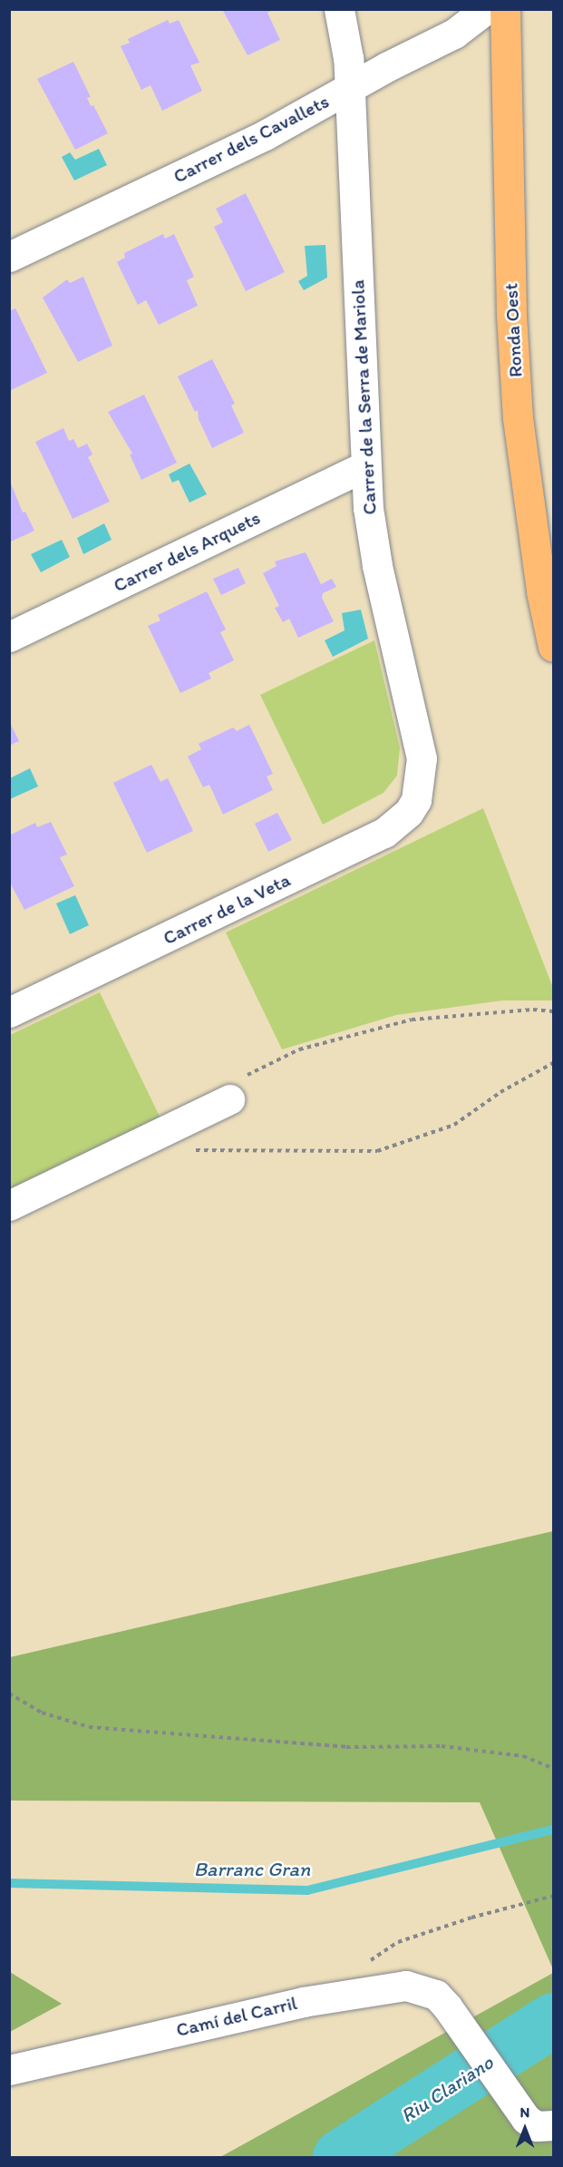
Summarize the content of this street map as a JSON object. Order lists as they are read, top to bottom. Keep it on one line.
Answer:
{"streets":{"main road":["Ronda Oest"],"street":["Carrer dels Cavallets","Carrer de la Serra de Mariola","Carrer dels Arquets","Carrer de la Veta","Camí del Carril"]},"crossings":[["Carrer dels Cavallets","Carrer de la Serra de Mariola"],["Carrer de la Serra de Mariola","Carrer dels Arquets"],["Carrer de la Serra de Mariola","Carrer de la Veta"]],"water":["Barranc Gran","Riu Clariano"],"north":"top"}
